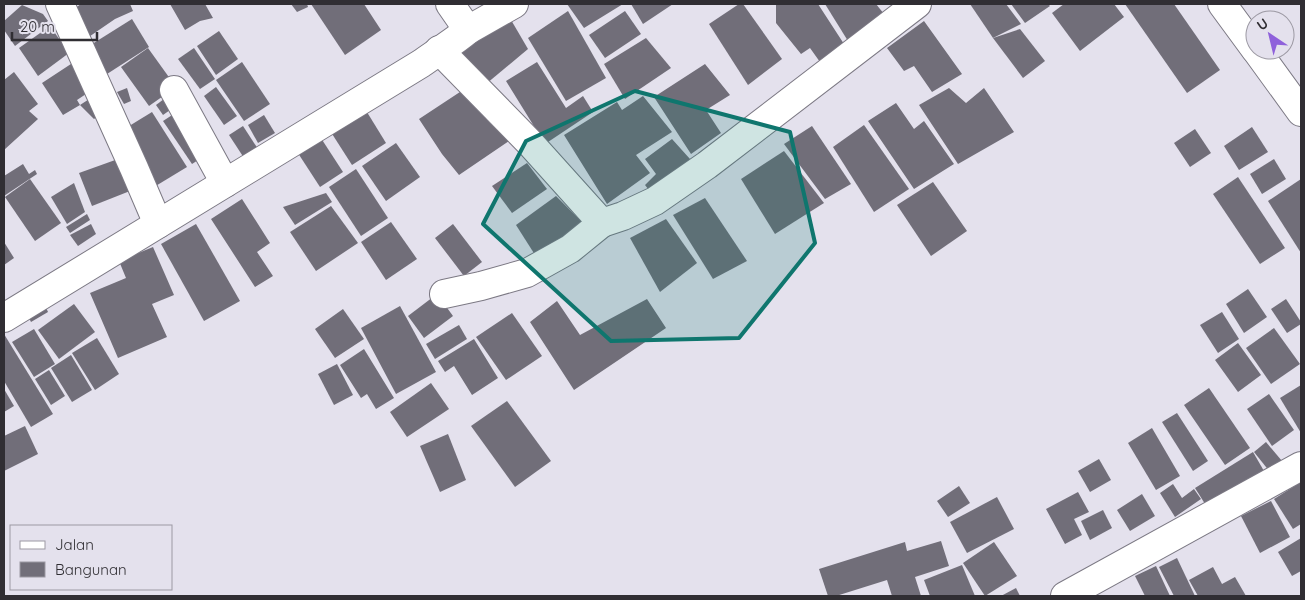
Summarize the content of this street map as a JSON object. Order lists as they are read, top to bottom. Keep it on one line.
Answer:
{"legend":["Jalan","Bangunan"],"scale_bar":"20 m","north":"top left"}
